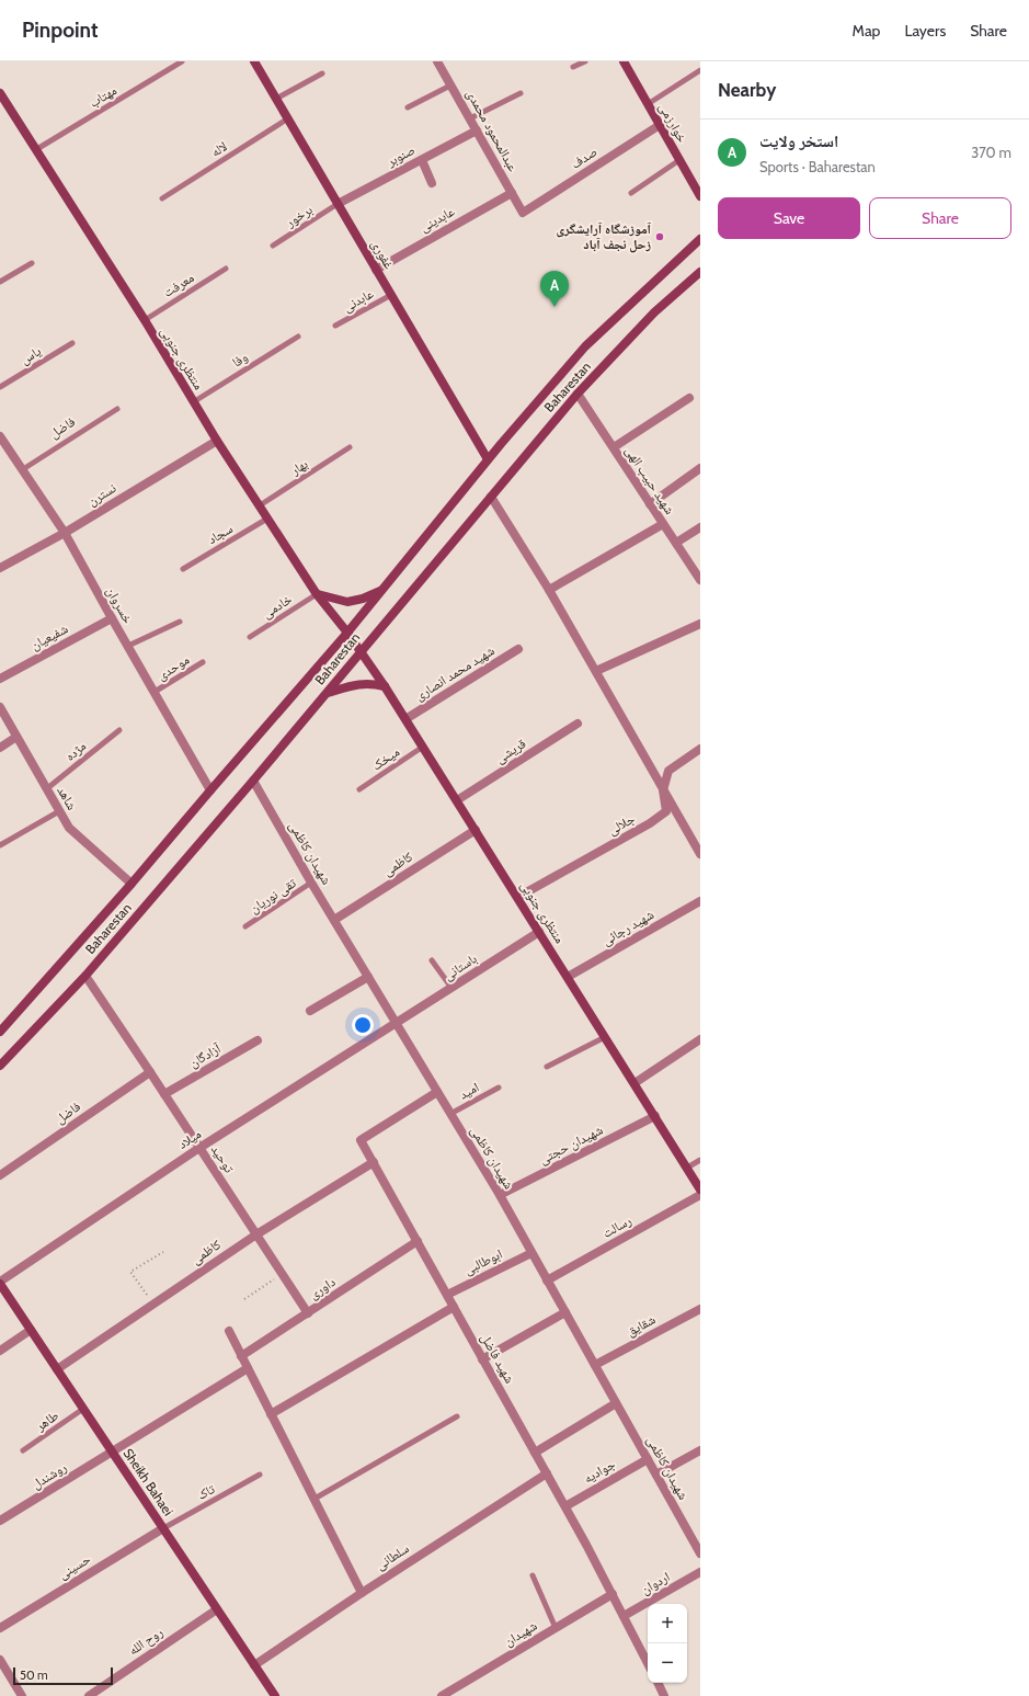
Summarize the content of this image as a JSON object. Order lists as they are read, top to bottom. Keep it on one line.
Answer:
{"streets":{"main road":["خوارزمی","غفوری","منتظری جنوبی","Baharestan","Sheikh Bahaei"],"street":["عبدالمحمود محمدی","صنوبر","صدف","عابدینی","فاضل","شهید حبیب الهی","نسترن","خسروان","شفیعیان","شهید محمد انصاری","قریشی","شاهد","جلالی","شهیدان کاظمی","کاظمی","شهید رجائی","باستانی","آزادگان","میلاد","شهیدان حجتی","توحید","رسالت","ابوطالبی","داوری","شقایق","شهید فاضل","جوادیه","روشندل","سلطانی","حسینی","اردوان","شهیدان","روح الله"],"lane":["مهتاب","لاله","برخور","معرفت","عابدنی","یاس","وفا","بهار","سجاد","خادمی","موحدی","مژده","میخک","تقی نوریان","امید","طاهر","تاک"]},"crossings":[["مهتاب","منتظری جنوبی"],["خوارزمی","صدف"],["عبدالمحمود محمدی","صنوبر"],["عبدالمحمود محمدی","صدف"],["عبدالمحمود محمدی","عابدینی"],["لاله","غفوری"],["صنوبر","برخور"],["صنوبر","غفوری"],["برخور","غفوری"],["عابدینی","غفوری"],["غفوری","عابدنی"],["غفوری","Baharestan"],["معرفت","منتظری جنوبی"],["منتظری جنوبی","وفا"],["منتظری جنوبی","Baharestan"],["منتظری جنوبی","بهار"],["منتظری جنوبی","نسترن"],["منتظری جنوبی","سجاد"],["منتظری جنوبی","خادمی"],["منتظری جنوبی","شهید محمد انصاری"],["منتظری جنوبی","قریشی"],["منتظری جنوبی","میخک"],["منتظری جنوبی","جلالی"],["منتظری جنوبی","کاظمی"],["منتظری جنوبی","شهید رجائی"],["منتظری جنوبی","باستانی"],["منتظری جنوبی","شهیدان حجتی"],["Baharestan","شهید حبیب الهی"],["Baharestan","خسروان"],["Baharestan","شاهد"],["Baharestan","شهیدان کاظمی"],["Baharestan","توحید"],["فاضل","خسروان"],["فاضل","توحید"],["نسترن","خسروان"],["خسروان","شفیعیان"],["خسروان","موحدی"],["مژده","شاهد"],["شهیدان کاظمی","کاظمی"],["شهیدان کاظمی","تقی نوریان"],["شهیدان کاظمی","باستانی"],["شهیدان کاظمی","امید"],["شهیدان کاظمی","میلاد"],["شهیدان کاظمی","شهیدان حجتی"],["شهیدان کاظمی","رسالت"],["شهیدان کاظمی","ابوطالبی"],["شهیدان کاظمی","شقایق"],["شهیدان کاظمی","شهید فاضل"],["شهیدان کاظمی","جوادیه"],["کاظمی","توحید"],["کاظمی","شهید فاضل"],["کاظمی","Sheikh Bahaei"],["باستانی","میلاد"],["آزادگان","توحید"],["میلاد","توحید"],["میلاد","Sheikh Bahaei"],["توحید","داوری"],["ابوطالبی","شهید فاضل"],["داوری","شهید فاضل"],["شهید فاضل","جوادیه"],["شهید فاضل","سلطانی"],["شهید فاضل","اردوان"],["شهید فاضل","شهیدان"],["طاهر","Sheikh Bahaei"],["روشندل","Sheikh Bahaei"],["Sheikh Bahaei","تاک"],["Sheikh Bahaei","سلطانی"],["Sheikh Bahaei","حسینی"],["Sheikh Bahaei","روح الله"],["تاک","حسینی"]],"places":["آموزشگاه آرایشگری زحل نجف آباد"],"scale_bar":"50 m","page":{"header":"Pinpoint","nav":["Map","Layers","Share"],"heading":"Nearby","list":[{"mark":"A","name":"استخر ولایت","note":"Sports · Baharestan","value":"370 m"}],"buttons":["Save","Share"],"pins":"A","map_buttons":["+","−"],"scale":"50 m"}}
